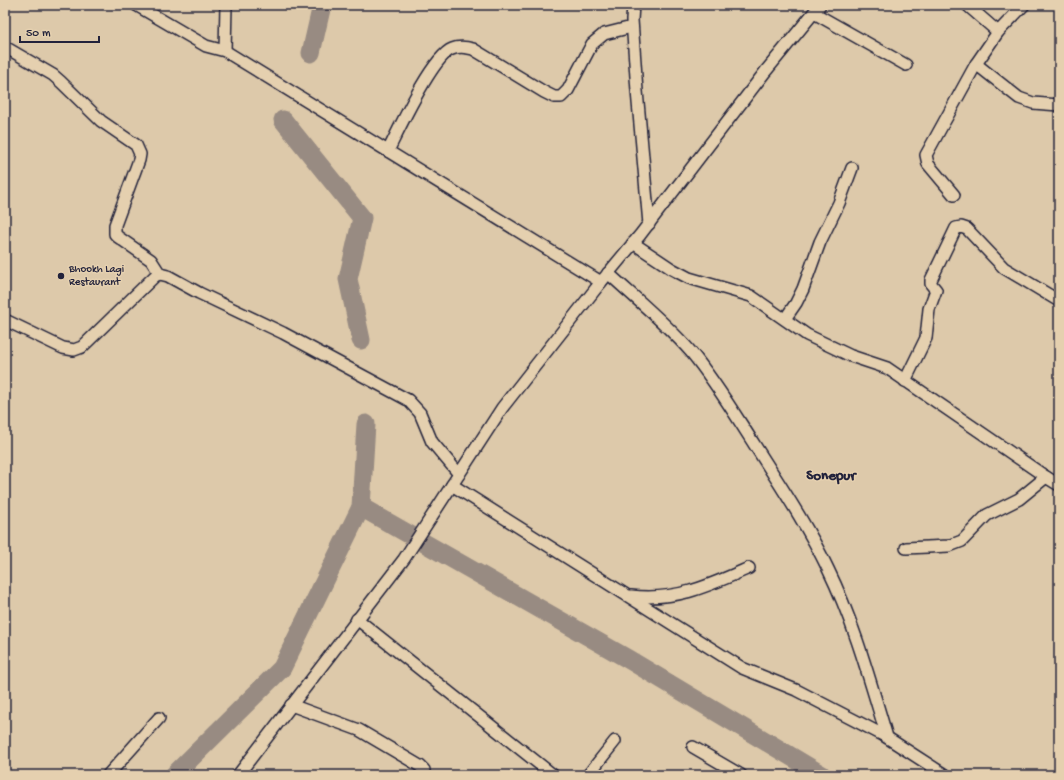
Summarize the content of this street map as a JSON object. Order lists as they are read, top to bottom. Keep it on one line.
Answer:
{"districts":["Sonepur"],"places":["Bhookh Lagi Restaurant"],"scale_bar":"50 m"}
